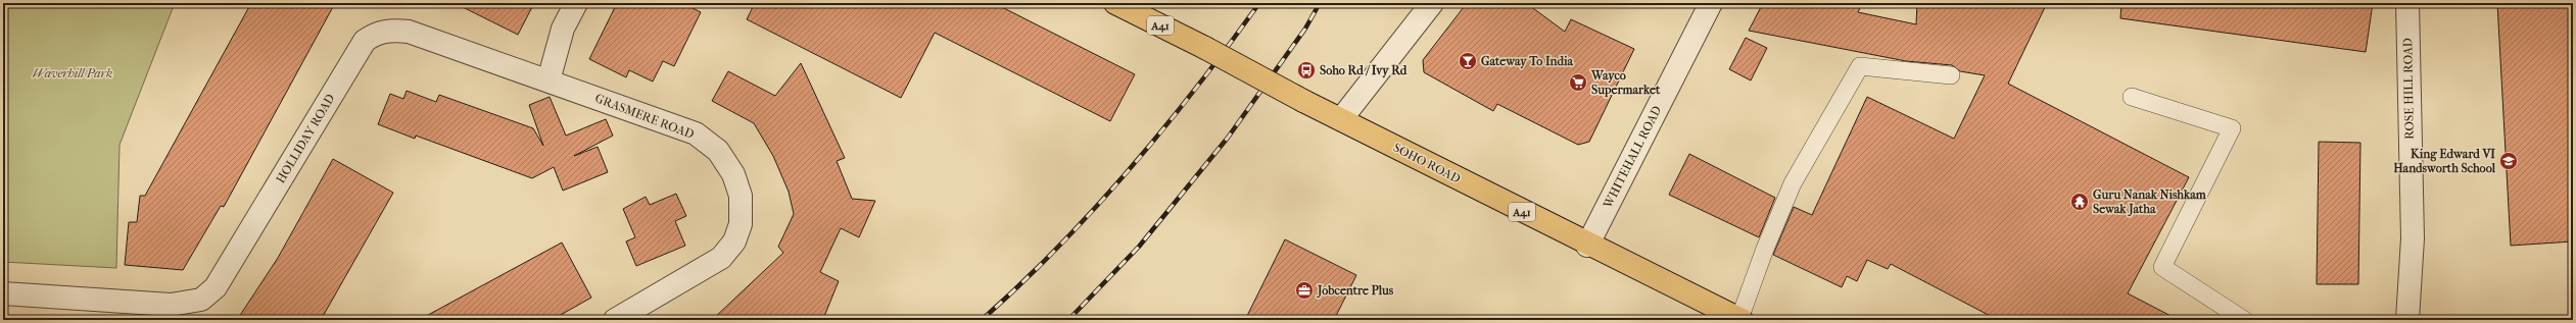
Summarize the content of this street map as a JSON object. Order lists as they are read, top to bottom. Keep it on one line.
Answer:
{"streets":{"highway":["A41","SOHO ROAD"],"street":["ROSE HILL ROAD","GRASMERE ROAD","HOLLIDAY ROAD","WHITEHALL ROAD"]},"crossings":[["GRASMERE ROAD","HOLLIDAY ROAD"],["WHITEHALL ROAD","SOHO ROAD"]],"parks":["Waverhill Park"],"places":{"bar":["Gateway To India"],"bus stop":["Soho Rd / Ivy Rd"],"supermarket":["Wayco Supermarket"],"school or university":["King Edward VI Handsworth School"],"temple":["Guru Nanak Nishkam Sewak Jatha"],"office":["Jobcentre Plus"]}}
